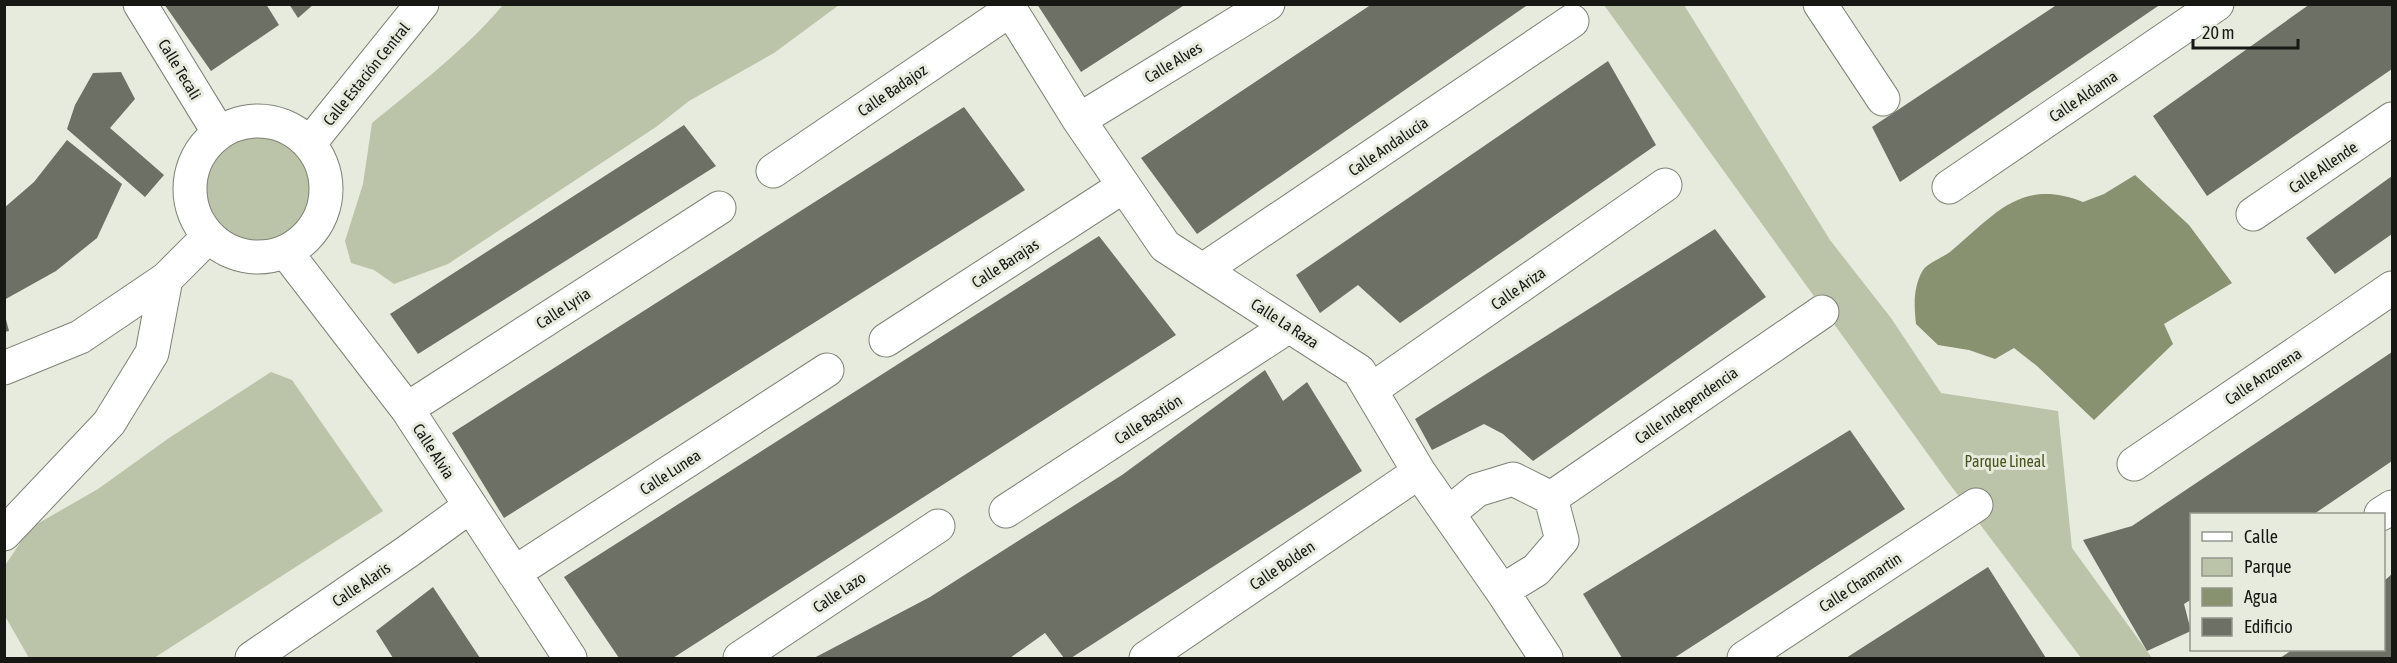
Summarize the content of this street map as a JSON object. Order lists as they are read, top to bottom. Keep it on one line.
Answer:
{"streets":{"street":["Calle Alves","Calle Tecali","Calle Estación Central","Calle Badajoz","Calle Aldama","Calle Andalucía","Calle Allende","Calle Barajas","Calle Ariza","Calle Lyria","Calle La Raza","Calle Anzorena","Calle Independencia","Calle Bastión","Calle Alvia","Calle Lunea","Calle Bolden","Calle Chamartin","Calle Alaris","Calle Lazo"]},"crossings":[["Calle Alves","Calle La Raza"],["Calle Tecali","Calle Estación Central"],["Calle Tecali","Calle Alvia"],["Calle Estación Central","Calle Alvia"],["Calle Badajoz","Calle La Raza"],["Calle Andalucía","Calle La Raza"],["Calle Barajas","Calle La Raza"],["Calle Ariza","Calle La Raza"],["Calle Lyria","Calle Alvia"],["Calle La Raza","Calle Independencia"],["Calle La Raza","Calle Bastión"],["Calle La Raza","Calle Bolden"],["Calle Alvia","Calle Lunea"],["Calle Alvia","Calle Alaris"]],"parks":["Parque Lineal"],"legend":["Calle","Parque","Agua","Edificio"],"scale_bar":"20 m"}
